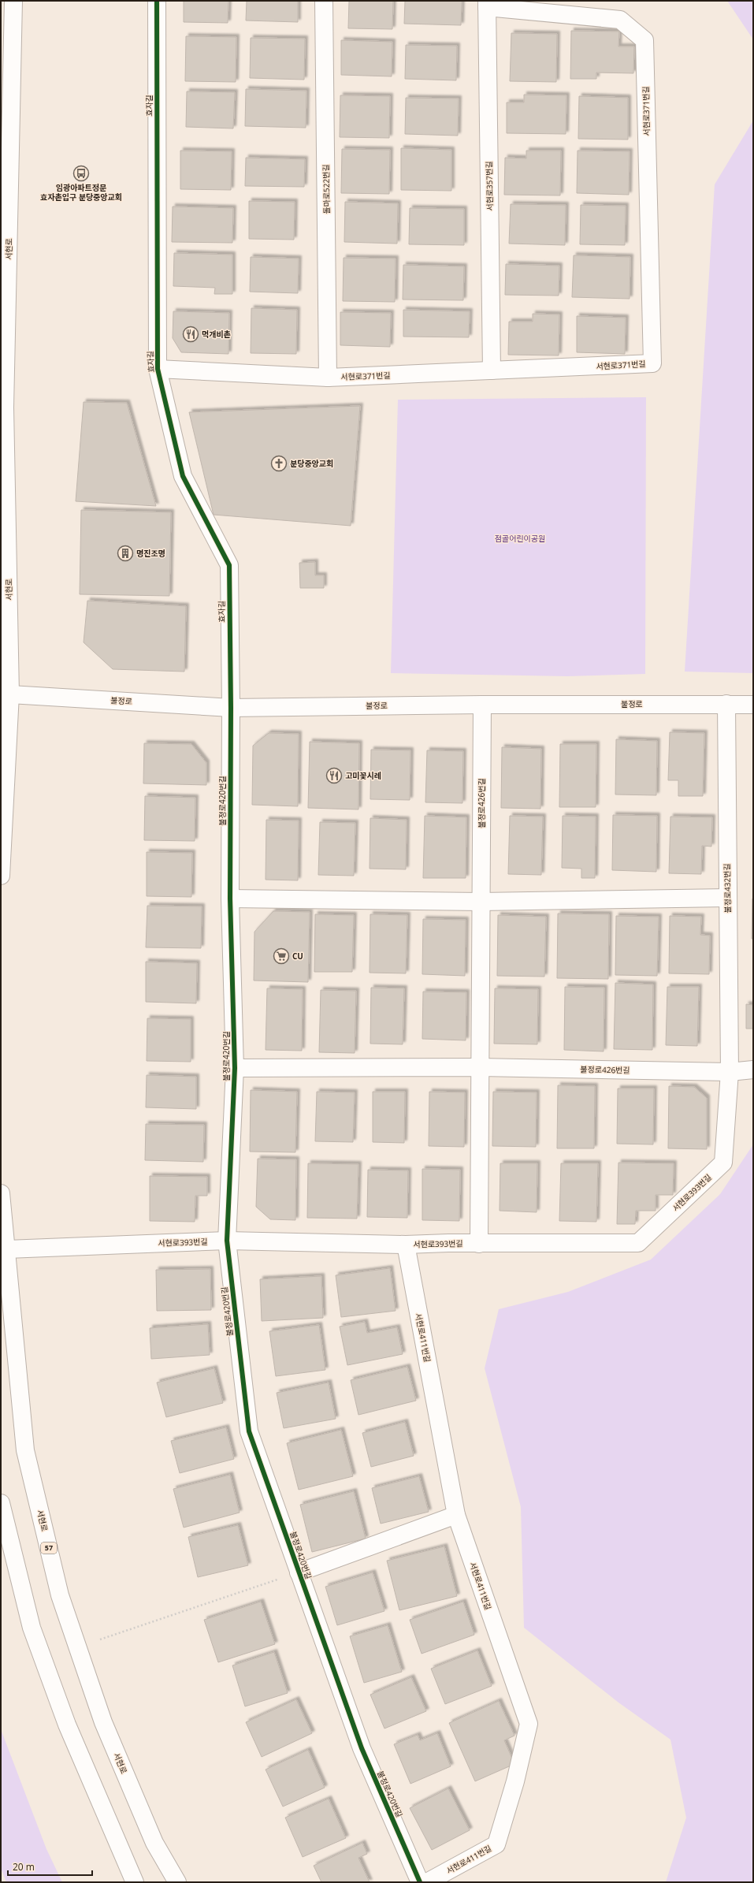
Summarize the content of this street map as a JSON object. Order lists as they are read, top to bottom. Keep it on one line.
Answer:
{"streets":{"street":["효자길","서현로371번길","서현로357번길","돌마로522번길","서현로","불정로","불정로420번길","불정로426번길","불정로432번길","서현로393번길","서현로411번길","57"]},"crossings":[["효자길","서현로371번길"],["효자길","불정로"],["효자길","불정로420번길"],["서현로371번길","서현로357번길"],["서현로371번길","돌마로522번길"],["서현로","불정로"],["서현로","서현로393번길"],["불정로","불정로420번길"],["불정로","불정로426번길"],["불정로","불정로432번길"],["불정로420번길","불정로426번길"],["불정로420번길","서현로393번길"],["불정로426번길","불정로432번길"],["불정로426번길","서현로393번길"],["불정로432번길","서현로393번길"],["서현로393번길","서현로411번길"]],"parks":["점골어린이공원"],"places":{"bus stop":["임광아파트정문 효자촌입구 분당중앙교회"],"restaurant":["먹개비촌","고미꽃시레"],"church":["분당중앙교회"],"building":["명진조명"],"supermarket":["CU"]},"scale_bar":"20 m"}
